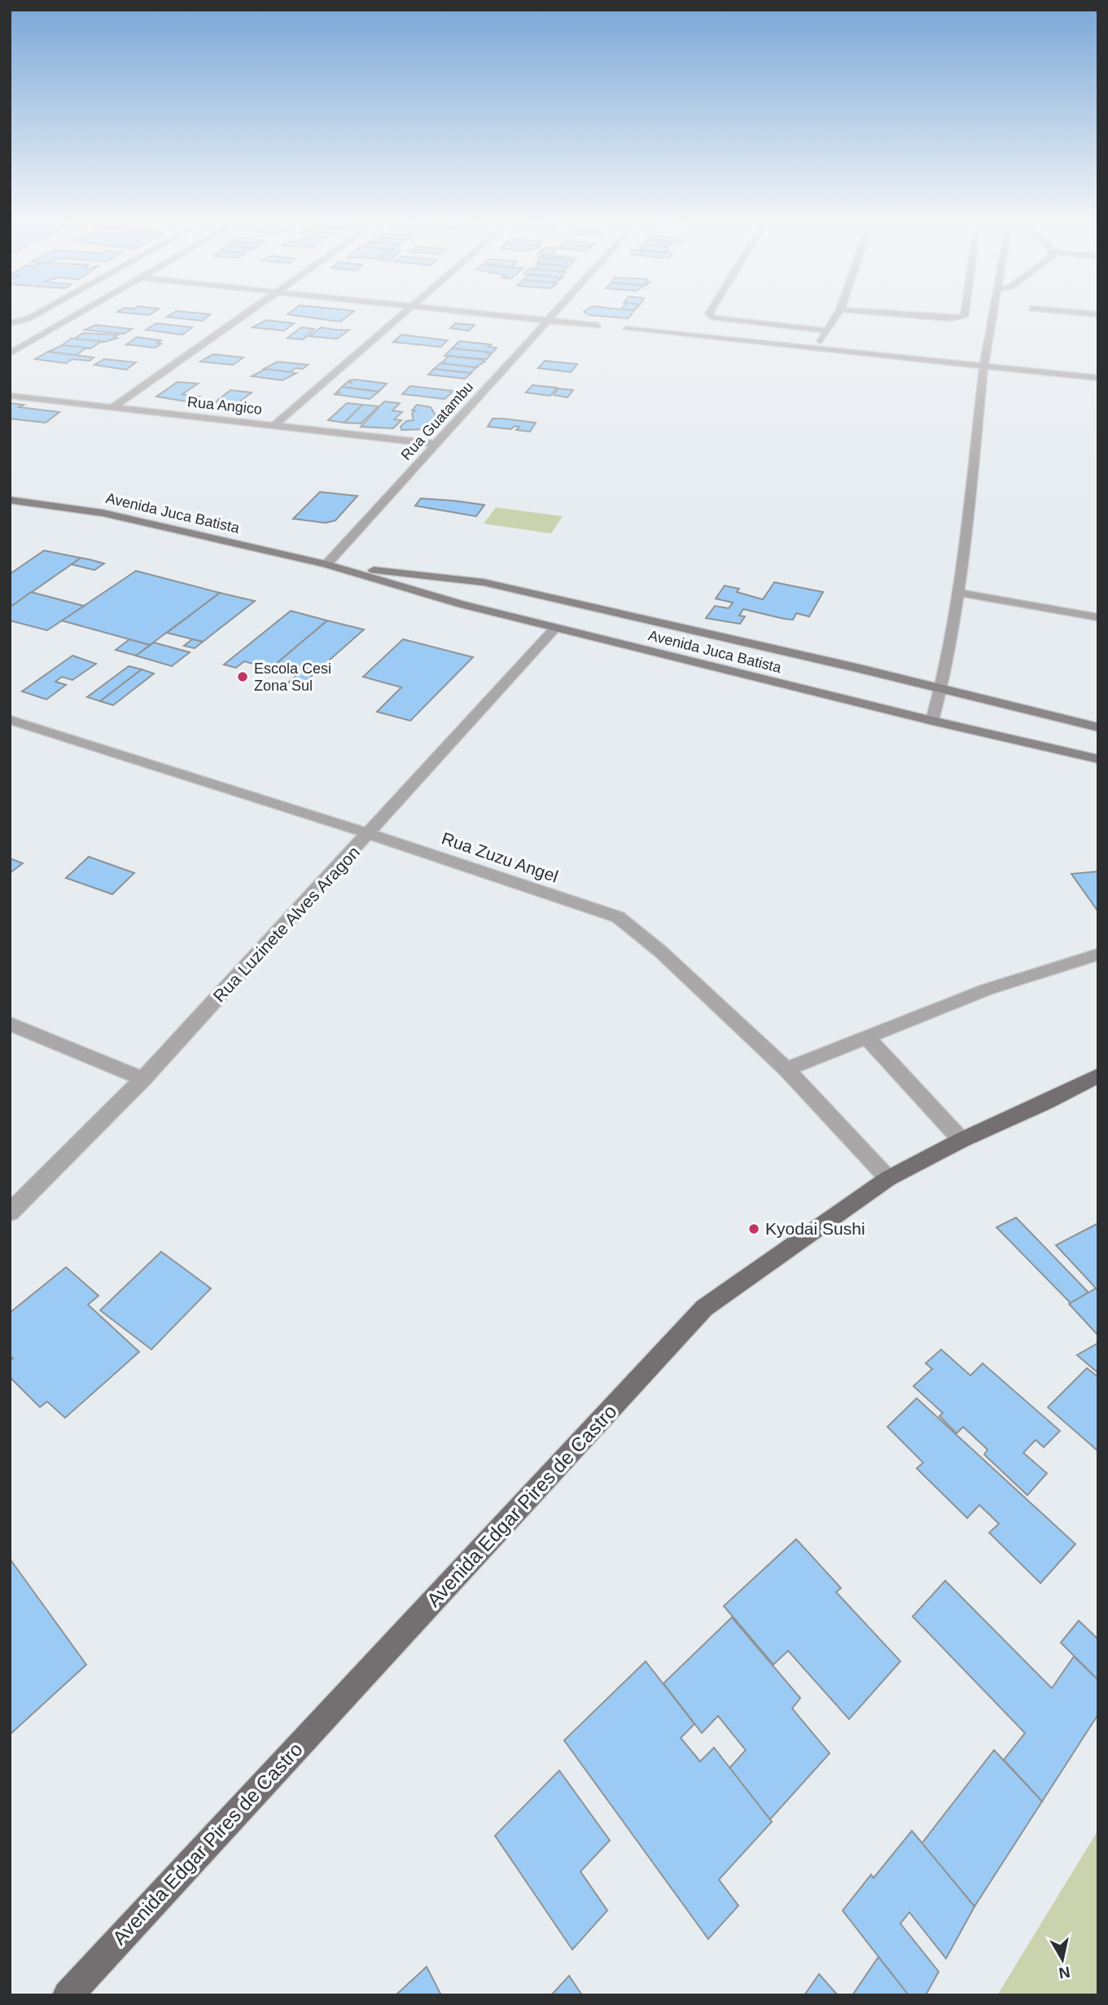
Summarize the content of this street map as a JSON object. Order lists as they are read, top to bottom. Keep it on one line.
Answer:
{"streets":{"main road":["Avenida Juca Batista","Avenida Edgar Pires de Castro"],"street":["Rua Angico","Rua Guatambu","Rua Zuzu Angel","Rua Luzinete Alves Aragon"]},"crossings":[["Rua Angico","Rua Guatambu"],["Rua Guatambu","Avenida Juca Batista"],["Avenida Juca Batista","Rua Luzinete Alves Aragon"],["Rua Zuzu Angel","Rua Luzinete Alves Aragon"],["Rua Zuzu Angel","Avenida Edgar Pires de Castro"]],"places":["Escola Cesi Zona Sul","Kyodai Sushi"],"north":"bottom"}
